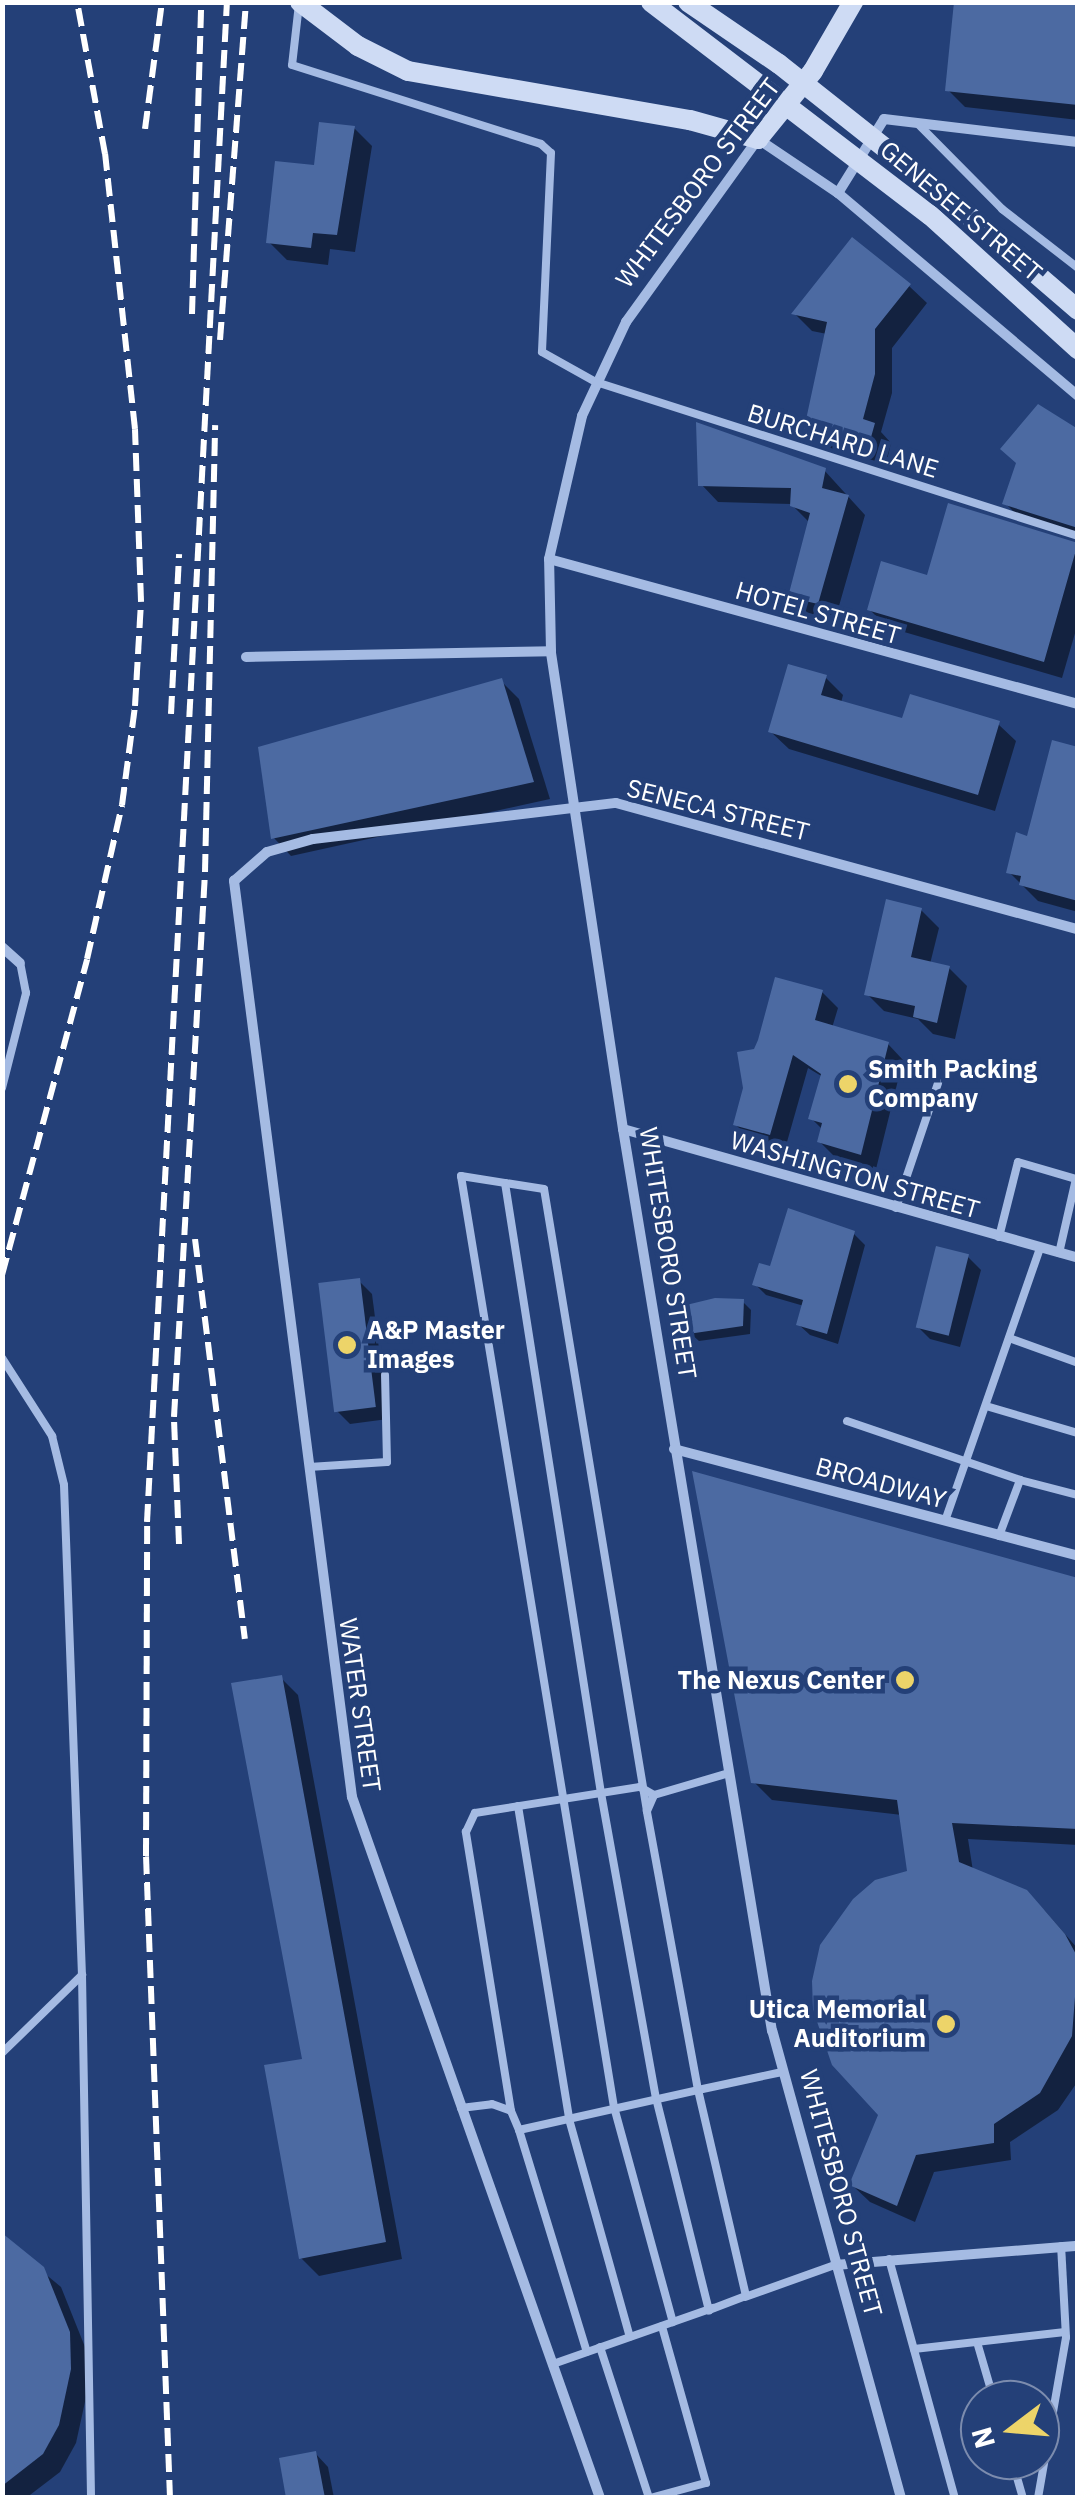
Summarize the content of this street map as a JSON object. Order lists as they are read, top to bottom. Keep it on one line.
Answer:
{"streets":{"main road":["WHITESBORO STREET","GENESEE STREET"],"street":["HOTEL STREET","SENECA STREET","WASHINGTON STREET","BROADWAY","WATER STREET"],"lane":["BURCHARD LANE"]},"crossings":[["WHITESBORO STREET","BURCHARD LANE"],["WHITESBORO STREET","HOTEL STREET"],["WHITESBORO STREET","SENECA STREET"],["WHITESBORO STREET","WASHINGTON STREET"],["WHITESBORO STREET","BROADWAY"],["SENECA STREET","WATER STREET"]],"places":["Smith Packing Company","A&P Master Images","The Nexus Center","Utica Memorial Auditorium"],"north":"left"}
